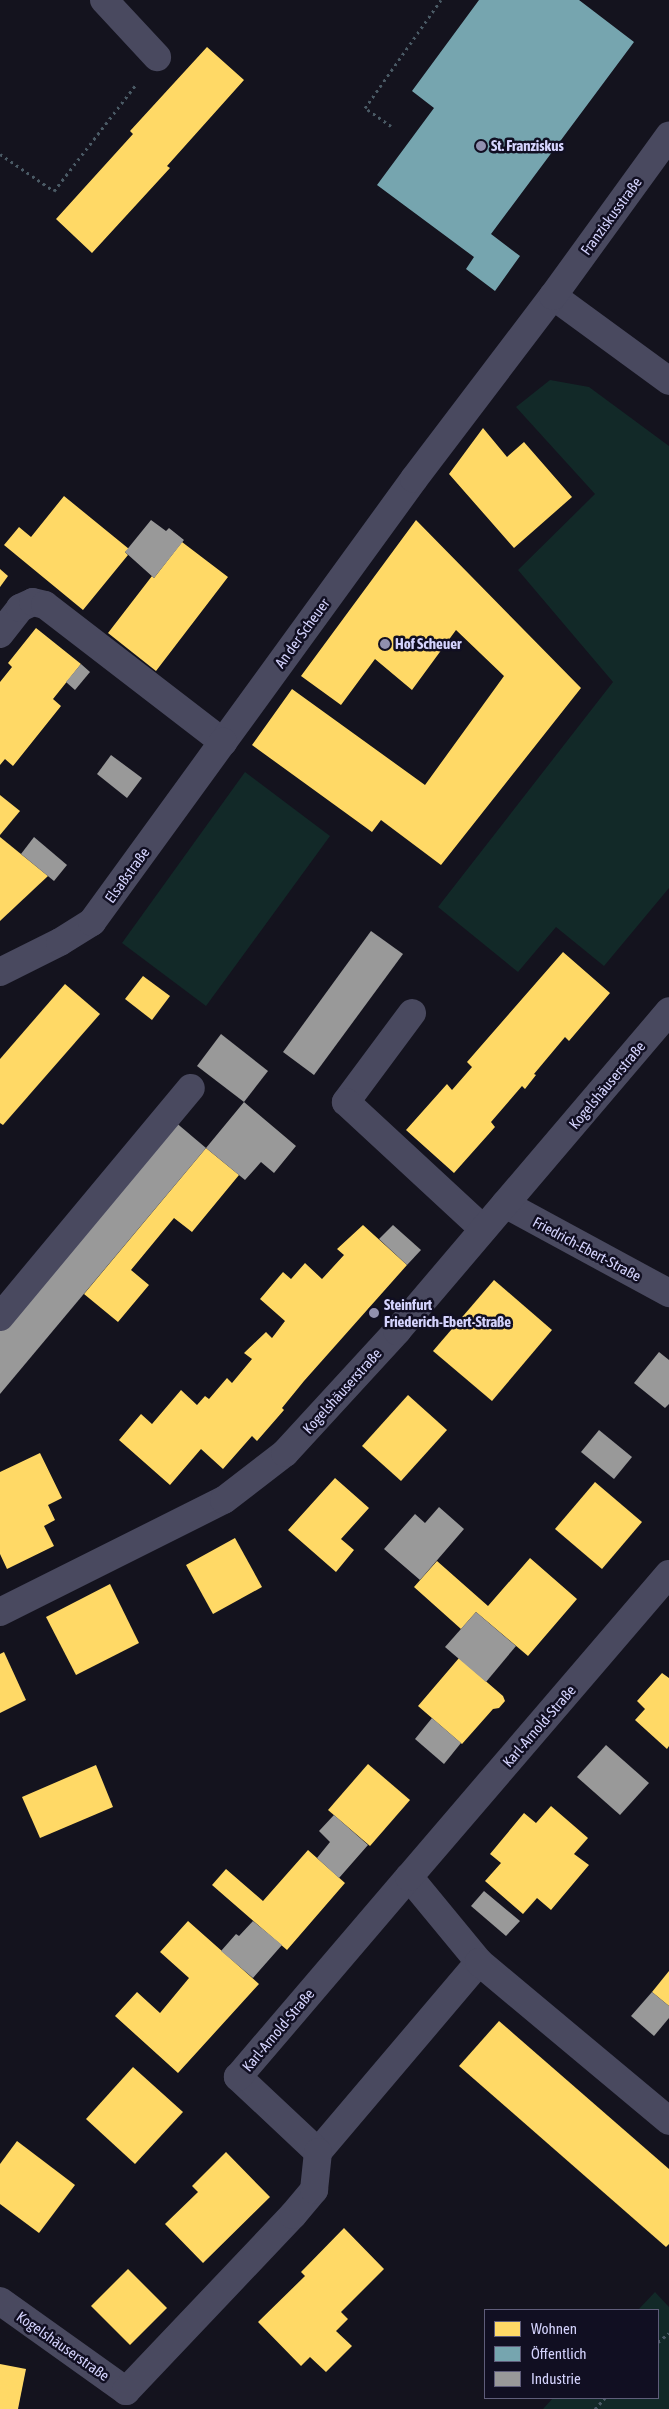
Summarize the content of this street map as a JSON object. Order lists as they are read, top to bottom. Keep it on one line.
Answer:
{"streets":{"street":["Franziskusstraße","An der Scheuer","Elsaßstraße","Kogelshäuserstraße","Friedrich-Ebert-Straße","Karl-Arnold-Straße"]},"crossings":[["Franziskusstraße","An der Scheuer"],["An der Scheuer","Elsaßstraße"],["Kogelshäuserstraße","Friedrich-Ebert-Straße"],["Kogelshäuserstraße","Karl-Arnold-Straße"]],"places":["St. Franziskus","Hof Scheuer","Steinfurt Friederich-Ebert-Straße"],"legend":["Wohnen","Öffentlich","Industrie"]}
